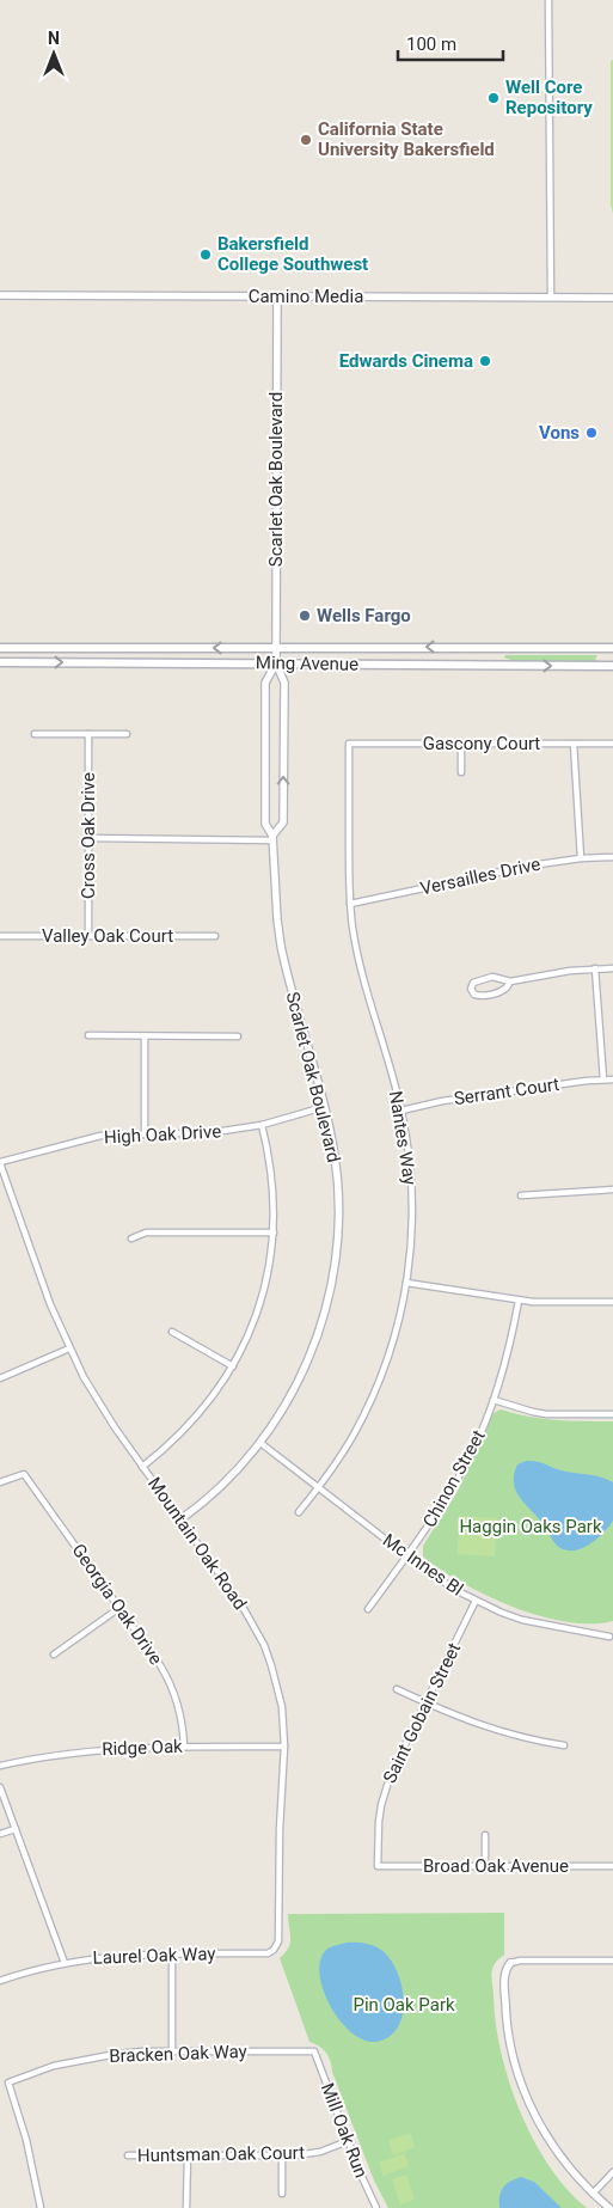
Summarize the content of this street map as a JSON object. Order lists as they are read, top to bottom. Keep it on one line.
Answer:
{"streets":{"main road":["Ming Avenue"],"street":["Camino Media","Scarlet Oak Boulevard","Gascony Court","Cross Oak Drive","Versailles Drive","Valley Oak Court","Serrant Court","High Oak Drive","Nantes Way","Chinon Street","Mountain Oak Road","Mc Innes Bl","Georgia Oak Drive","Saint Gobain Street","Ridge Oak","Broad Oak Avenue","Laurel Oak Way","Bracken Oak Way","Mill Oak Run","Huntsman Oak Court"]},"crossings":[["Camino Media","Scarlet Oak Boulevard"],["Scarlet Oak Boulevard","Ming Avenue"],["Scarlet Oak Boulevard","High Oak Drive"],["Scarlet Oak Boulevard","Mountain Oak Road"],["Scarlet Oak Boulevard","Mc Innes Bl"],["Gascony Court","Nantes Way"],["Cross Oak Drive","Valley Oak Court"],["Versailles Drive","Nantes Way"],["Serrant Court","Nantes Way"],["High Oak Drive","Mountain Oak Road"],["Nantes Way","Mc Innes Bl"],["Chinon Street","Mc Innes Bl"],["Mountain Oak Road","Ridge Oak"],["Mountain Oak Road","Laurel Oak Way"],["Mc Innes Bl","Saint Gobain Street"],["Georgia Oak Drive","Ridge Oak"],["Saint Gobain Street","Broad Oak Avenue"],["Bracken Oak Way","Mill Oak Run"],["Mill Oak Run","Huntsman Oak Court"]],"parks":["Haggin Oaks Park","Pin Oak Park"],"places":["Well Core Repository","California State University Bakersfield","Bakersfield College Southwest","Edwards Cinema","Vons","Wells Fargo"],"scale_bar":"100 m","north":"top"}
